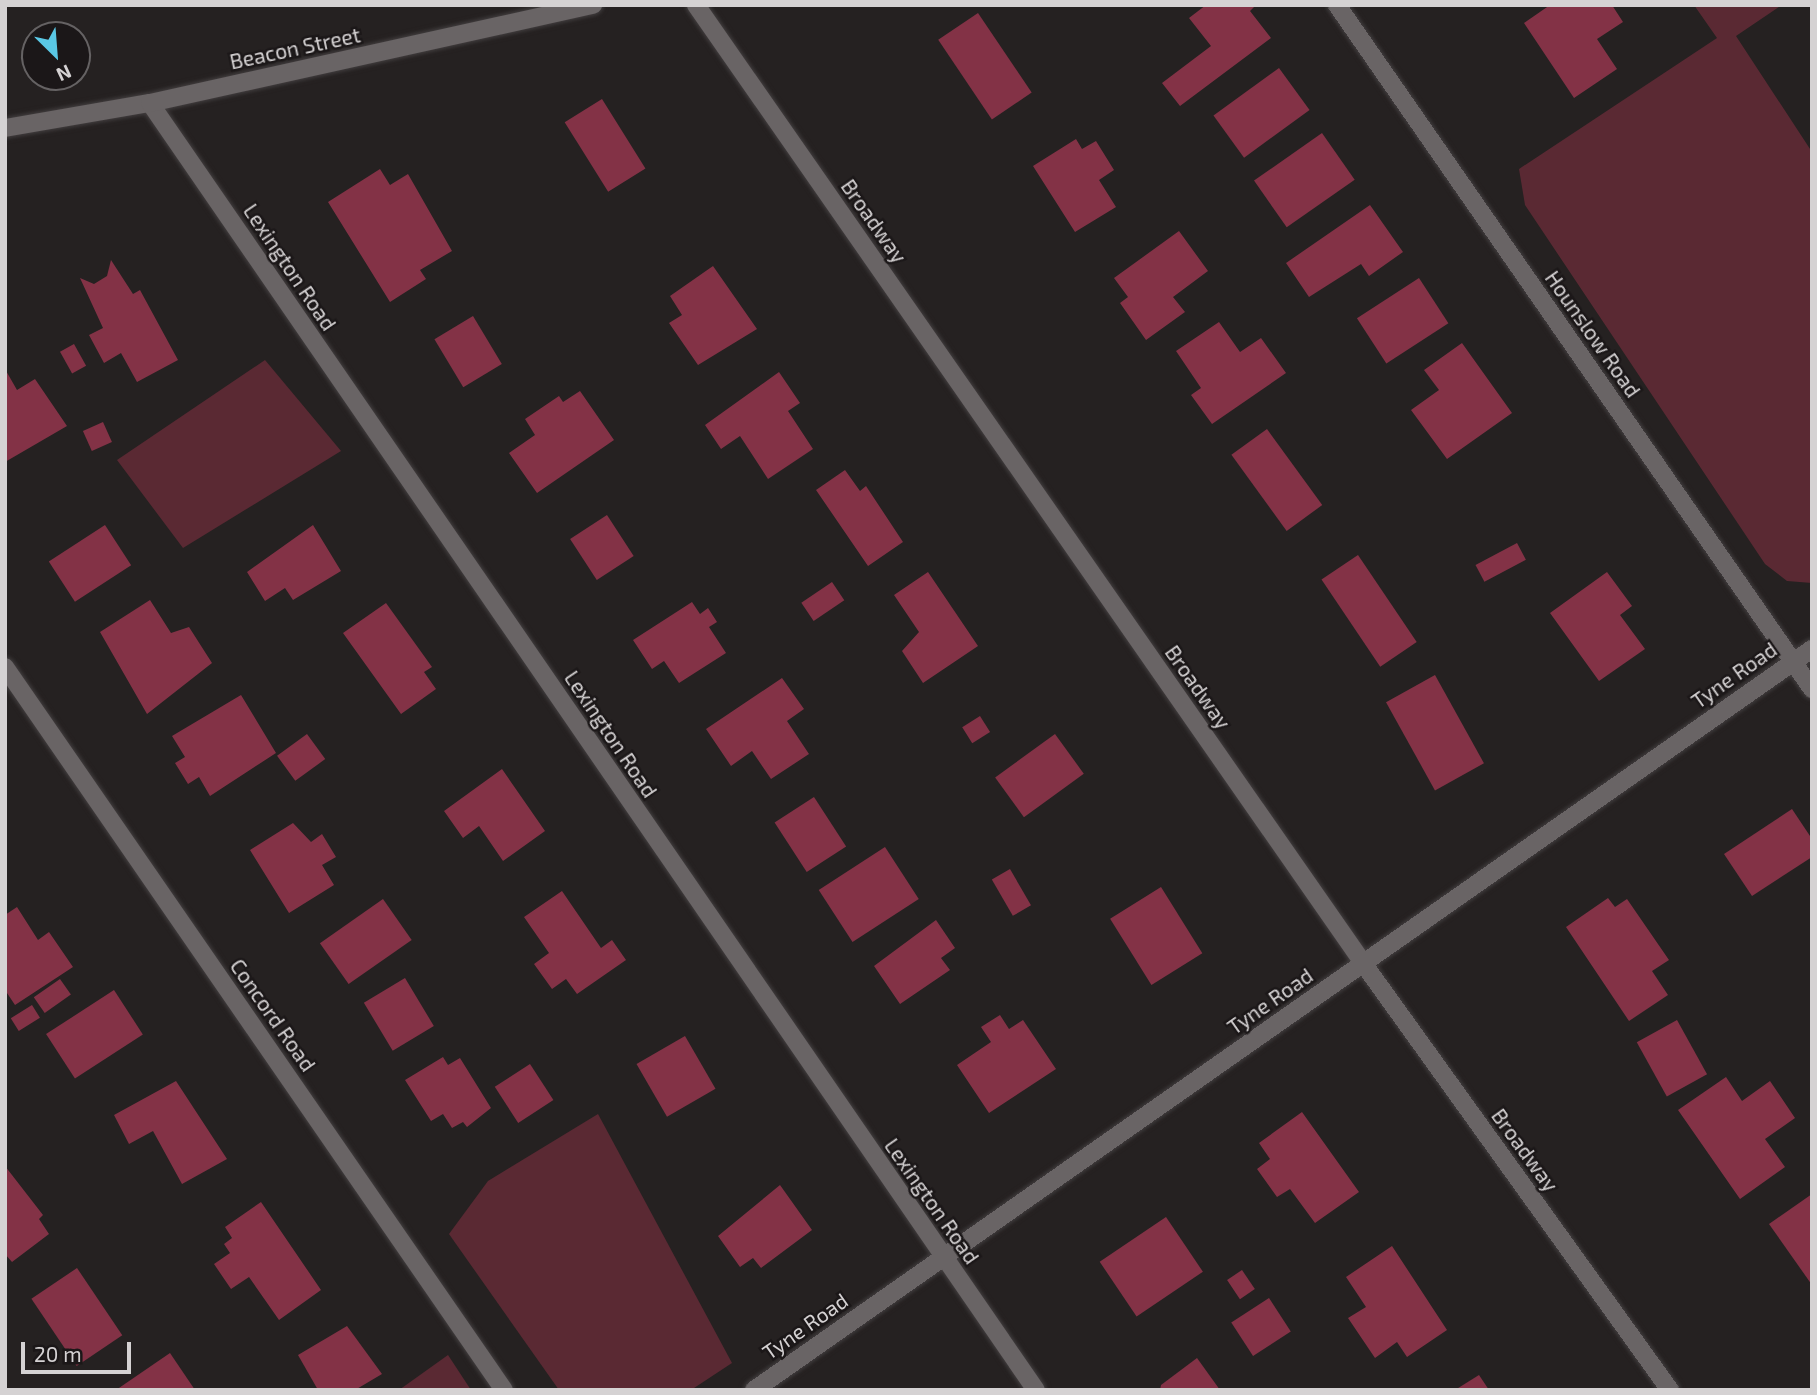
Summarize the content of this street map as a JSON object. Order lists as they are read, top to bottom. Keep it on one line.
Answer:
{"streets":{"street":["Beacon Street","Broadway","Lexington Road","Hounslow Road","Tyne Road","Concord Road"]},"crossings":[["Beacon Street","Lexington Road"],["Broadway","Tyne Road"],["Lexington Road","Tyne Road"],["Hounslow Road","Tyne Road"]],"scale_bar":"20 m","north":"bottom right"}
